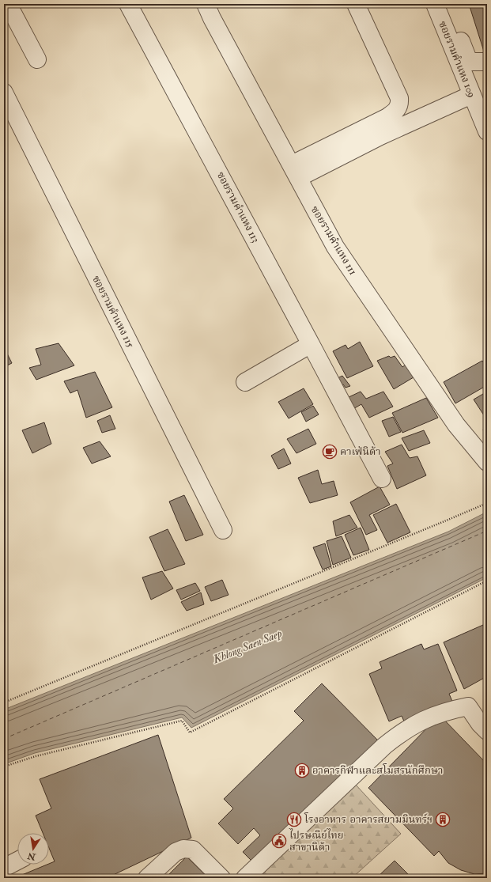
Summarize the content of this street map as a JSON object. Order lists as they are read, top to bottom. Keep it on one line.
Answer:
{"streets":{"street":["ซอยรามคำแหง 109","ซอยรามคำแหง 113","ซอยรามคำแหง 111","ซอยรามคำแหง 115"]},"water":["Khlong Saen Saep"],"places":{"cafe":["คาเฟ่นิด้า"],"building":["อาคารกีฬาและสโมสรนักศึกษา","อาคารสยามมินทร์ฯ"],"restaurant":["โรงอาหาร"],"public building":["ไปรษณีย์ไทย สาขานิด้า"]},"north":"bottom"}
